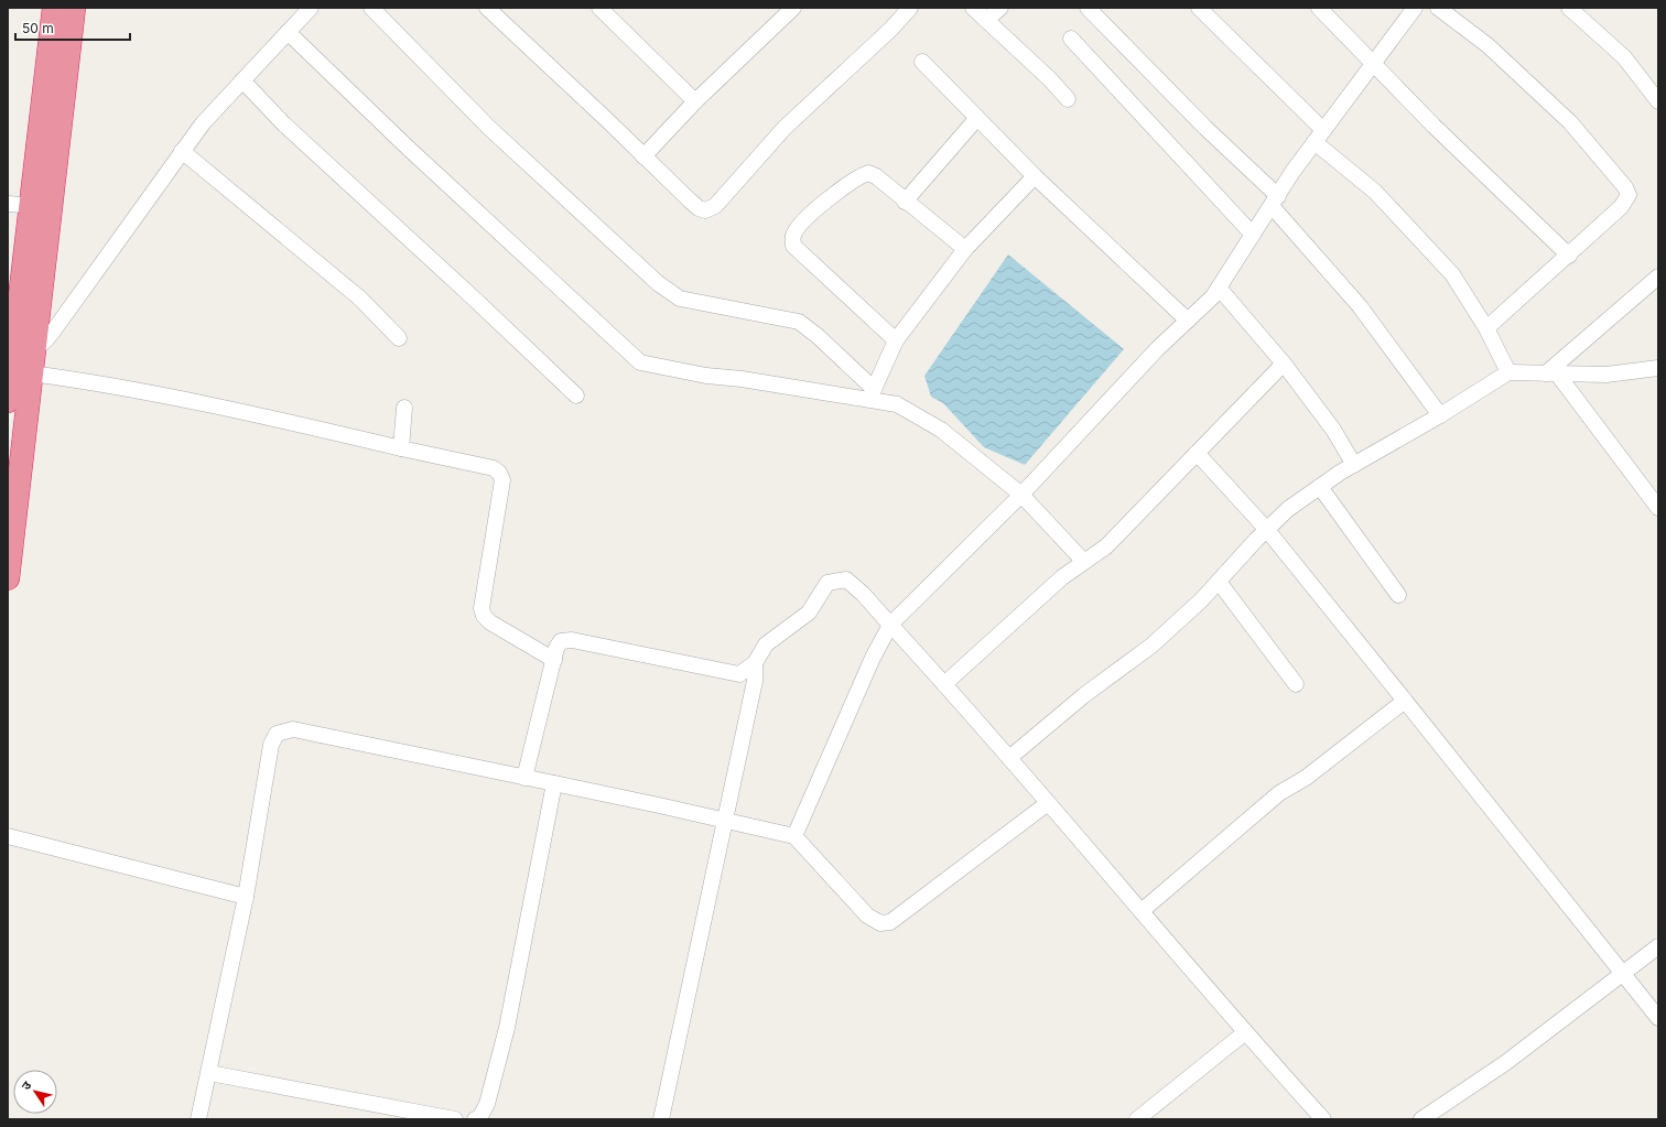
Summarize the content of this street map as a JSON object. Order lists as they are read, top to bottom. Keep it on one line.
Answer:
{"scale_bar":"50 m","north":"top left"}
